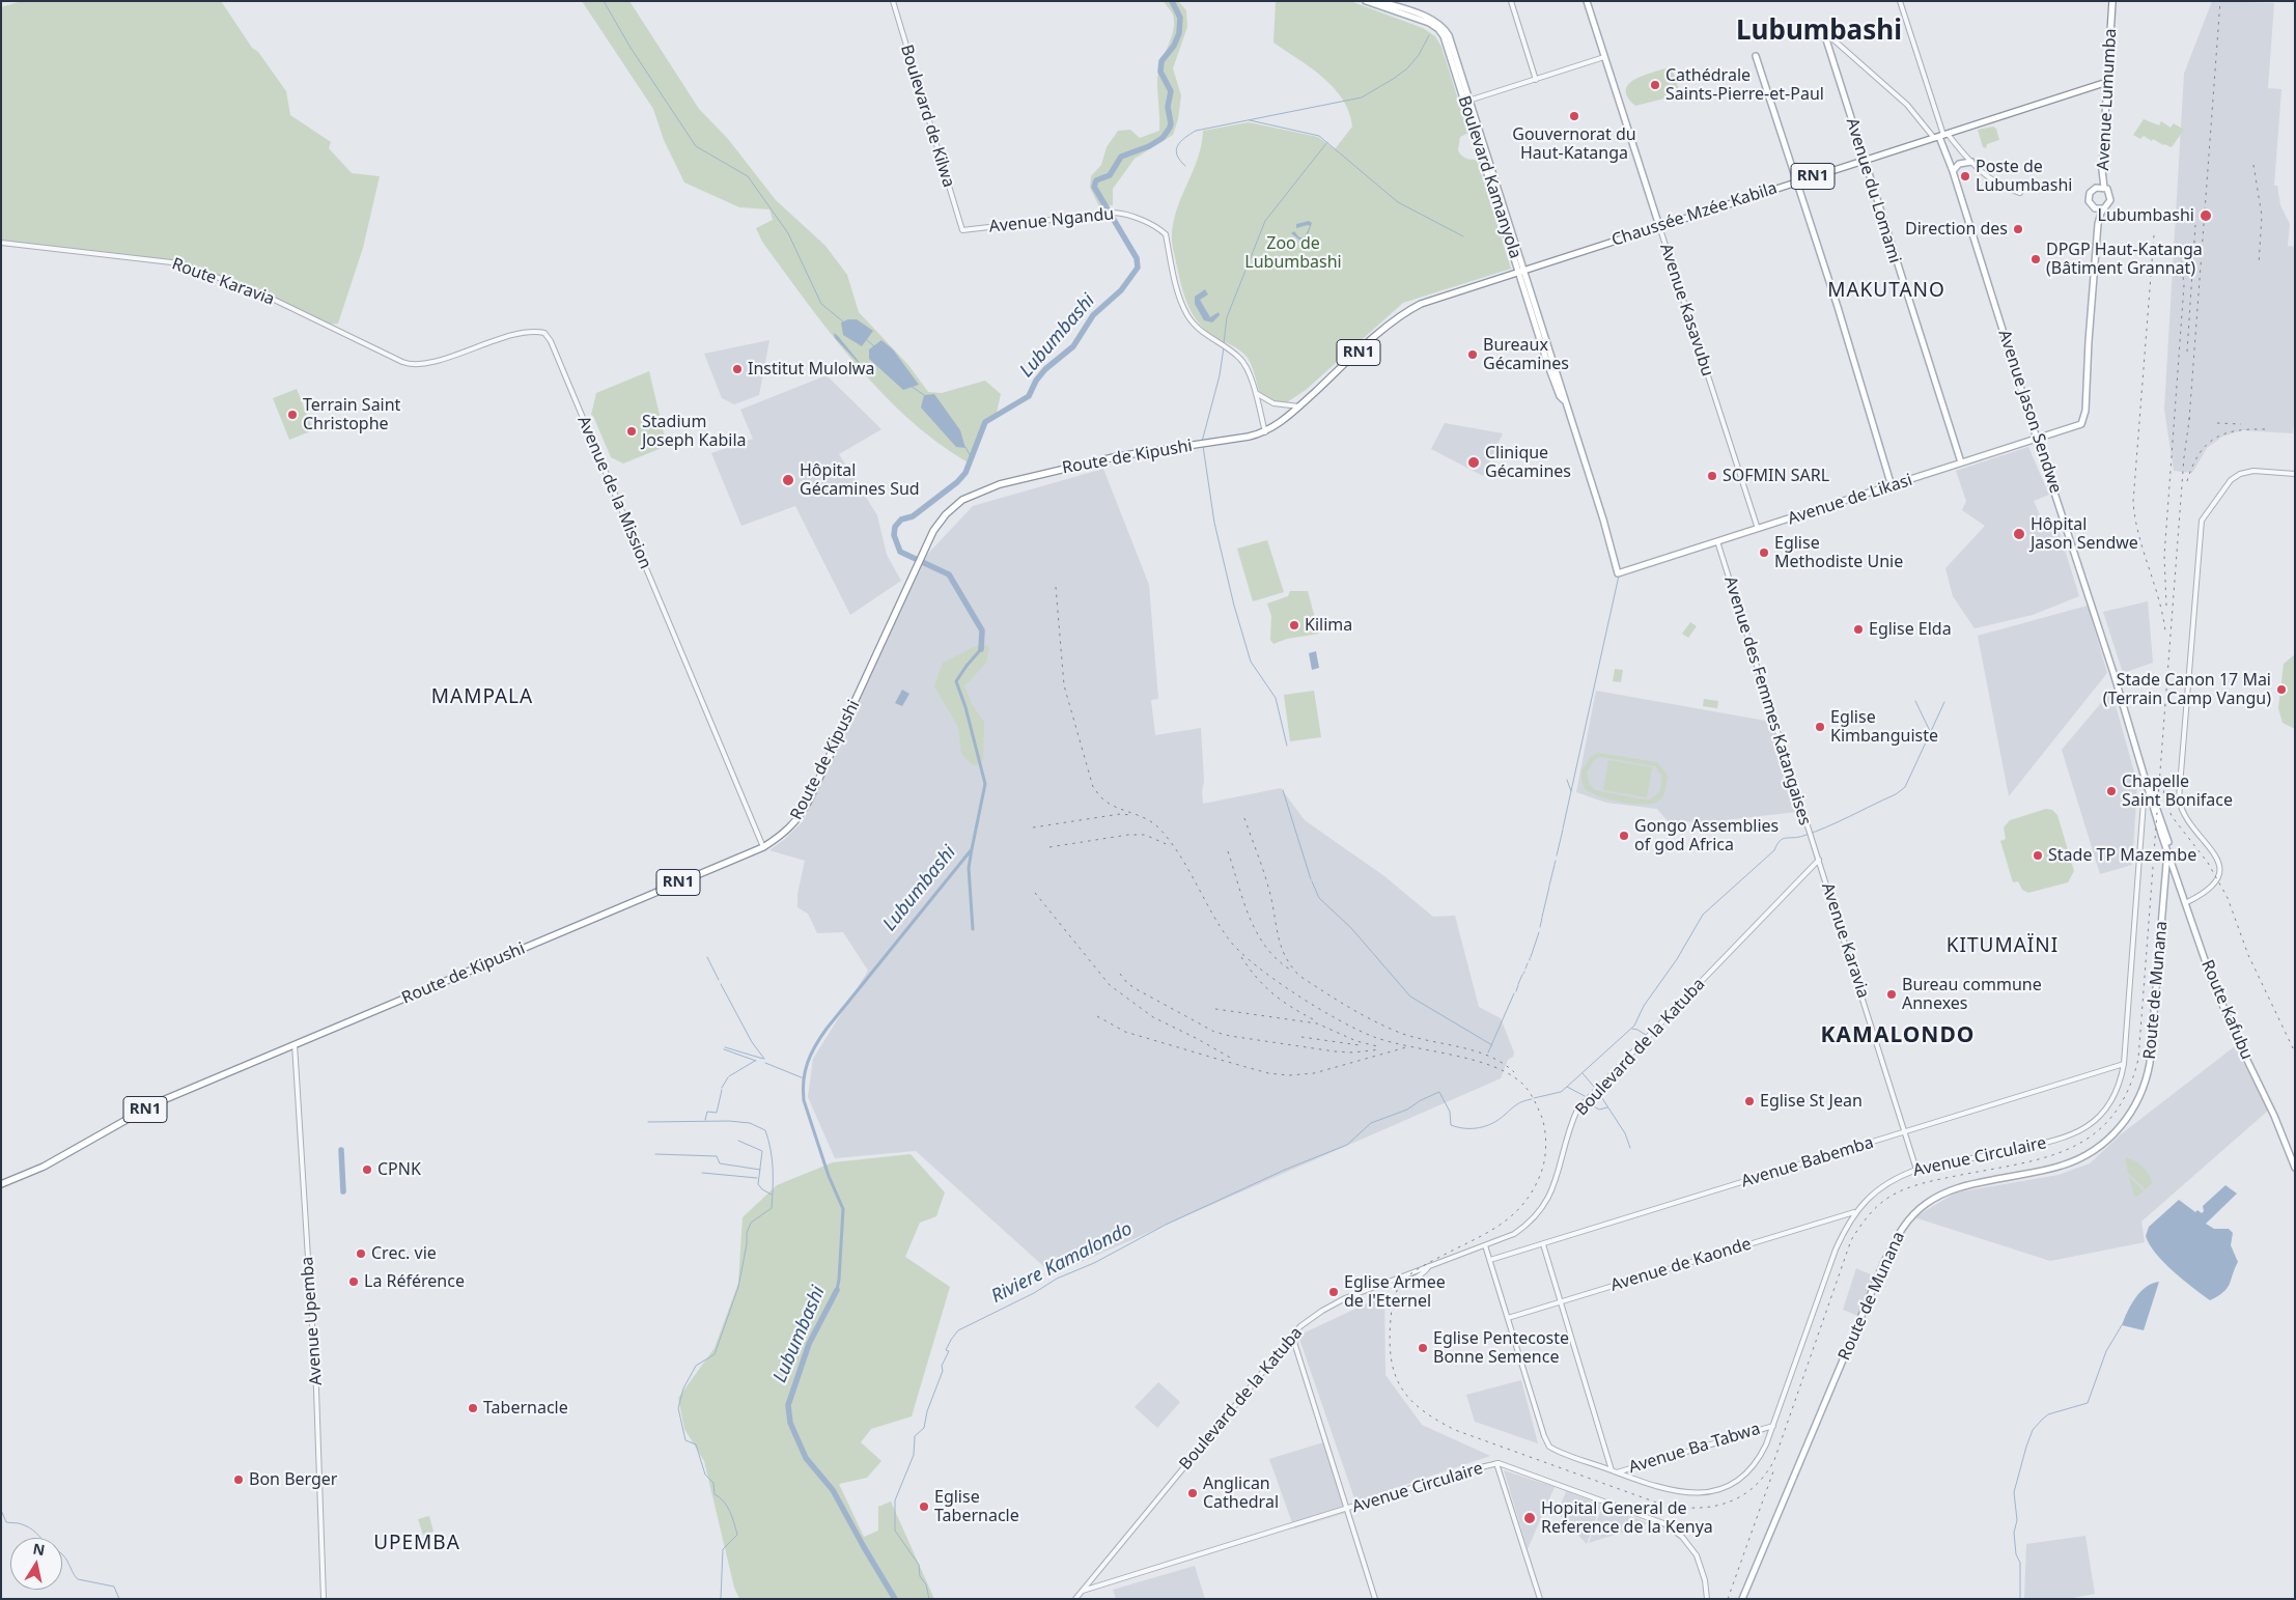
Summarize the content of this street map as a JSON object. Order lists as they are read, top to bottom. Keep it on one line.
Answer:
{"streets":{"highway":["Avenue Lumumba","RN1","Chaussée Mzée Kabila","Route de Kipushi"],"main road":["Boulevard Kamanyola","Avenue du Lomami","Avenue Kasavubu","Avenue Jason Sendwe","Avenue de Likasi","Route de Munana","Route Kafubu"],"street":["Boulevard de Kilwa","Avenue Ngandu","Route Karavia","Avenue de la Mission","Avenue des Femmes Katangaises","Avenue Karavia","Boulevard de la Katuba","Avenue Circulaire","Avenue Babemba","Avenue de Kaonde","Avenue Upemba","Avenue Ba Tabwa"]},"crossings":[["Avenue Lumumba","Chaussée Mzée Kabila"],["Boulevard de Kilwa","Avenue Ngandu"],["Boulevard Kamanyola","Chaussée Mzée Kabila"],["Boulevard Kamanyola","Route de Kipushi"],["Boulevard Kamanyola","Avenue de Likasi"],["Avenue du Lomami","Chaussée Mzée Kabila"],["Avenue du Lomami","Avenue de Likasi"],["Chaussée Mzée Kabila","Avenue Kasavubu"],["Chaussée Mzée Kabila","Avenue Jason Sendwe"],["Chaussée Mzée Kabila","Route de Kipushi"],["Route Karavia","Avenue de la Mission"],["Avenue Kasavubu","Avenue de Likasi"],["Avenue Jason Sendwe","Avenue de Likasi"],["Avenue Jason Sendwe","Route de Munana"],["Avenue Jason Sendwe","Route Kafubu"],["Avenue Jason Sendwe","Avenue Circulaire"],["Route de Kipushi","Avenue de la Mission"],["Route de Kipushi","Avenue Upemba"],["Avenue de Likasi","Avenue des Femmes Katangaises"],["Avenue des Femmes Katangaises","Avenue Karavia"],["Avenue des Femmes Katangaises","Boulevard de la Katuba"],["Avenue Karavia","Boulevard de la Katuba"],["Avenue Karavia","Avenue Circulaire"],["Avenue Karavia","Avenue Babemba"],["Route de Munana","Route Kafubu"],["Boulevard de la Katuba","Avenue Circulaire"],["Avenue Circulaire","Avenue Babemba"],["Avenue Circulaire","Avenue de Kaonde"],["Avenue Circulaire","Avenue Ba Tabwa"]],"districts":["Lubumbashi","MAKUTANO","MAMPALA","KITUMAÏNI","KAMALONDO","UPEMBA"],"water":["Lubumbashi","Riviere Kamalondo"],"parks":["Zoo de Lubumbashi"],"places":["Cathédrale Saints-Pierre-et-Paul","Gouvernorat du Haut-Katanga","Poste de Lubumbashi","Lubumbashi","Direction des","DPGP Haut-Katanga (Bâtiment Grannat)","Bureaux Gécamines","Institut Mulolwa","Terrain Saint Christophe","Stadium Joseph Kabila","Clinique Gécamines","SOFMIN SARL","Hôpital Gécamines Sud","Hôpital Jason Sendwe","Eglise Methodiste Unie","Kilima","Eglise Elda","Stade Canon 17 Mai (Terrain Camp Vangu)","Eglise Kimbanguiste","Chapelle Saint Boniface","Gongo Assemblies of god Africa","Stade TP Mazembe","Bureau commune Annexes","Eglise St Jean","CPNK","Crec. vie","La Référence","Eglise Armee de l'Eternel","Eglise Pentecoste Bonne Semence","Tabernacle","Bon Berger","Anglican Cathedral","Eglise Tabernacle","Hopital General de Reference de la Kenya"],"north":"top"}
